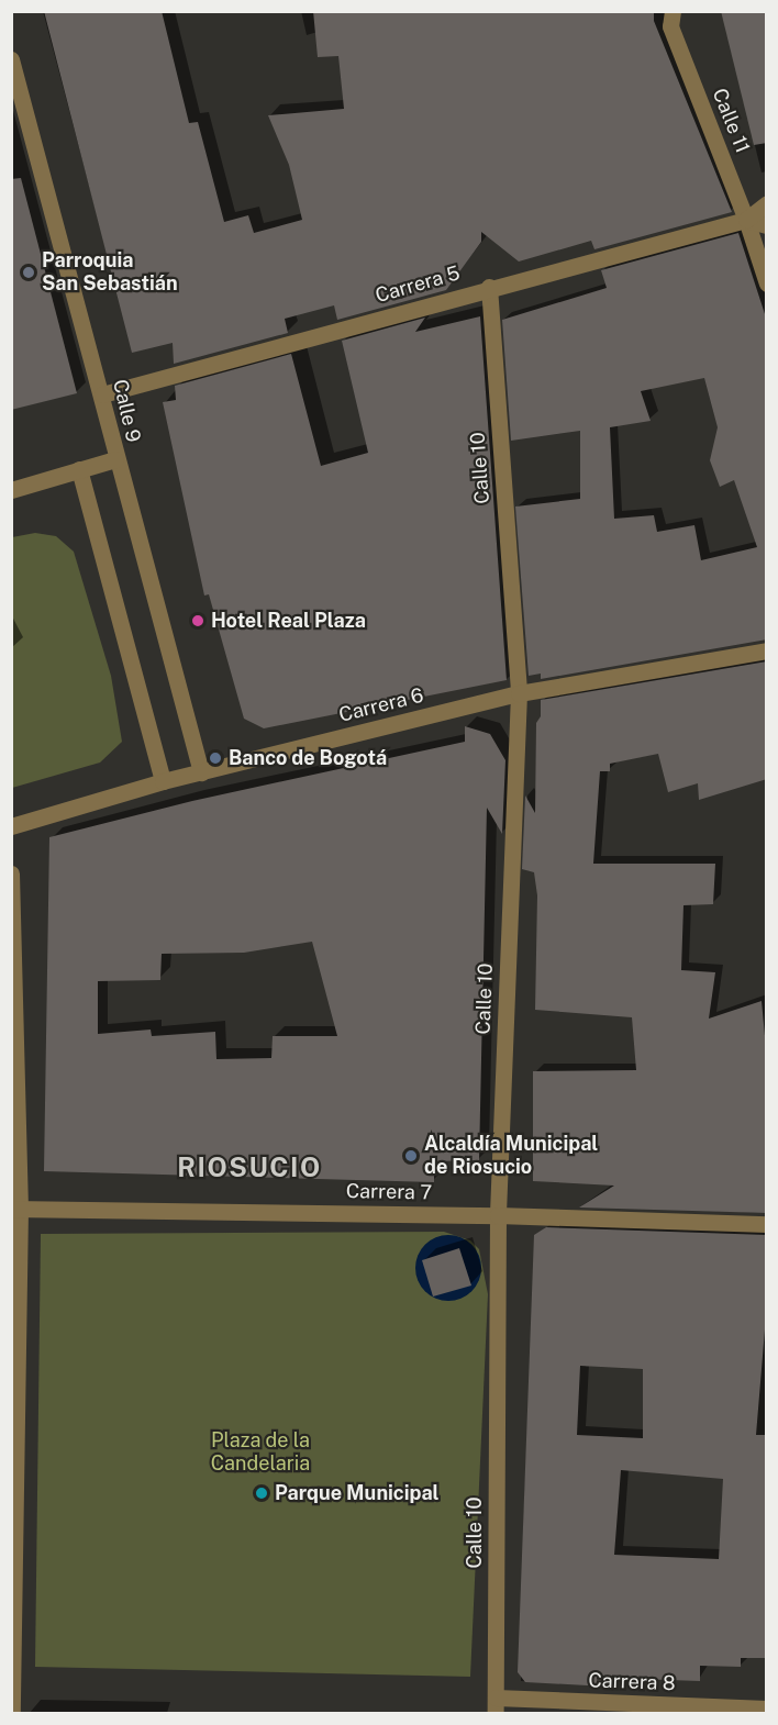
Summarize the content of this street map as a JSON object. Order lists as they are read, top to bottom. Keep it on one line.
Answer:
{"streets":{"street":["Calle 11","Carrera 5","Calle 9","Calle 10","Carrera 6","Carrera 7","Carrera 8"]},"crossings":[["Calle 11","Carrera 5"],["Carrera 5","Calle 9"],["Carrera 5","Calle 10"],["Calle 9","Carrera 6"],["Calle 10","Carrera 6"],["Calle 10","Carrera 7"],["Calle 10","Carrera 8"]],"districts":["RIOSUCIO"],"parks":["Plaza de la Candelaria"],"places":["Parroquia San Sebastián","Hotel Real Plaza","Banco de Bogotá","Alcaldía Municipal de Riosucio","Parque Municipal"]}
